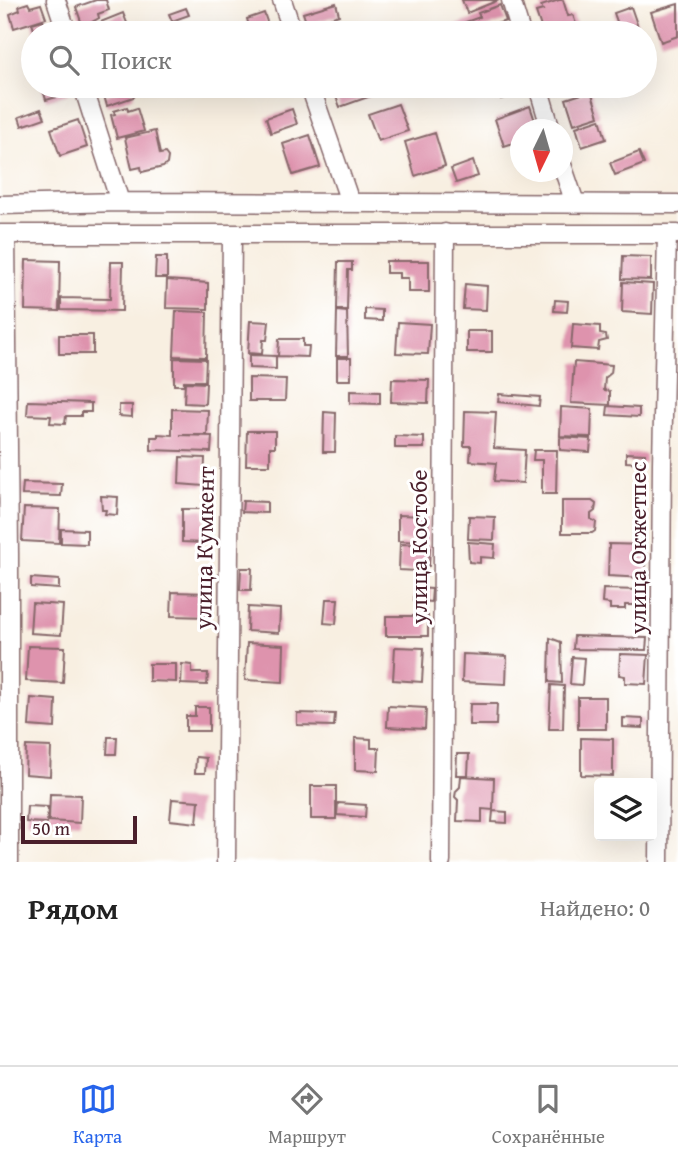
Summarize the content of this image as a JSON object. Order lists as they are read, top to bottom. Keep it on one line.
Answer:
{"streets":{"street":["улица Костобе","улица Кумкент","улица Окжетпес"]},"scale_bar":"50 m","north":"bottom","page":{"search":"Поиск","scale":"50 m","heading":["Рядом","Найдено: 0"],"nav":["Карта","Маршрут","Сохранённые"]}}
